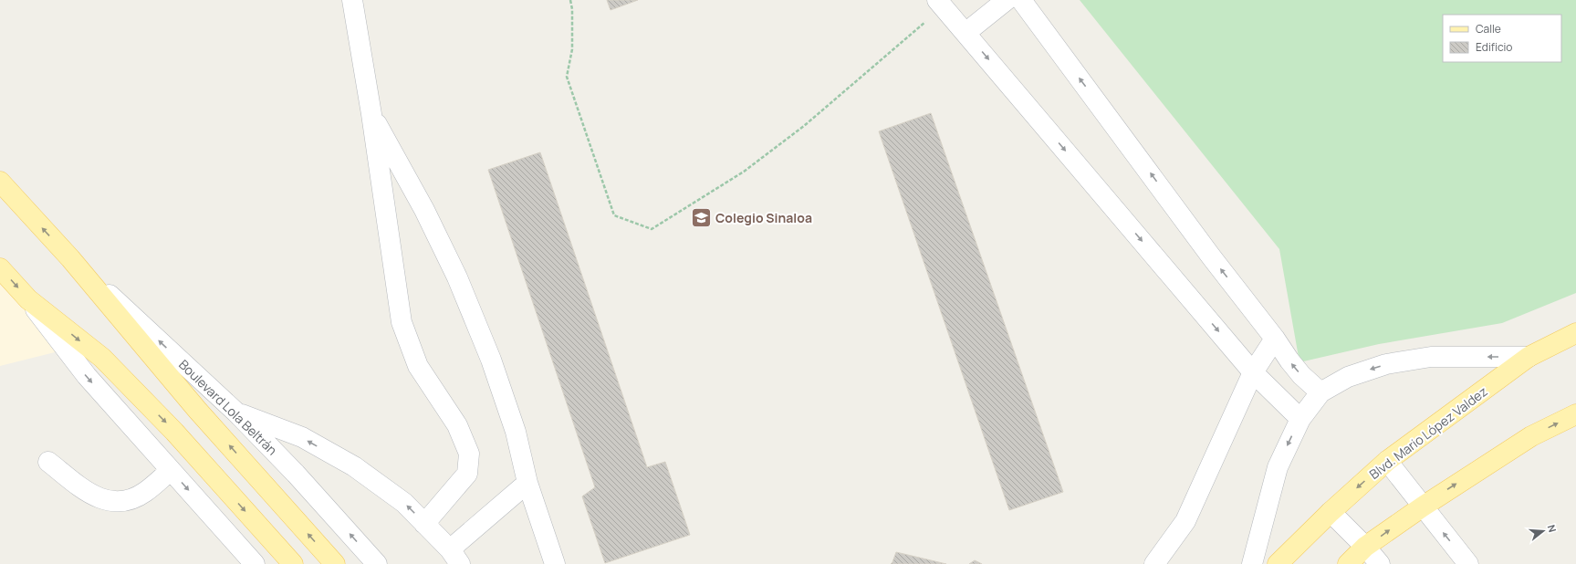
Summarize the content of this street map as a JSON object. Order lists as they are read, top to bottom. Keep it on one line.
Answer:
{"streets":{"main road":["Boulevard Lola Beltrán","Blvd. Mario López Valdez"]},"places":{"school or university":["Colegio Sinaloa"]},"legend":["Calle","Edificio"],"north":"right"}
